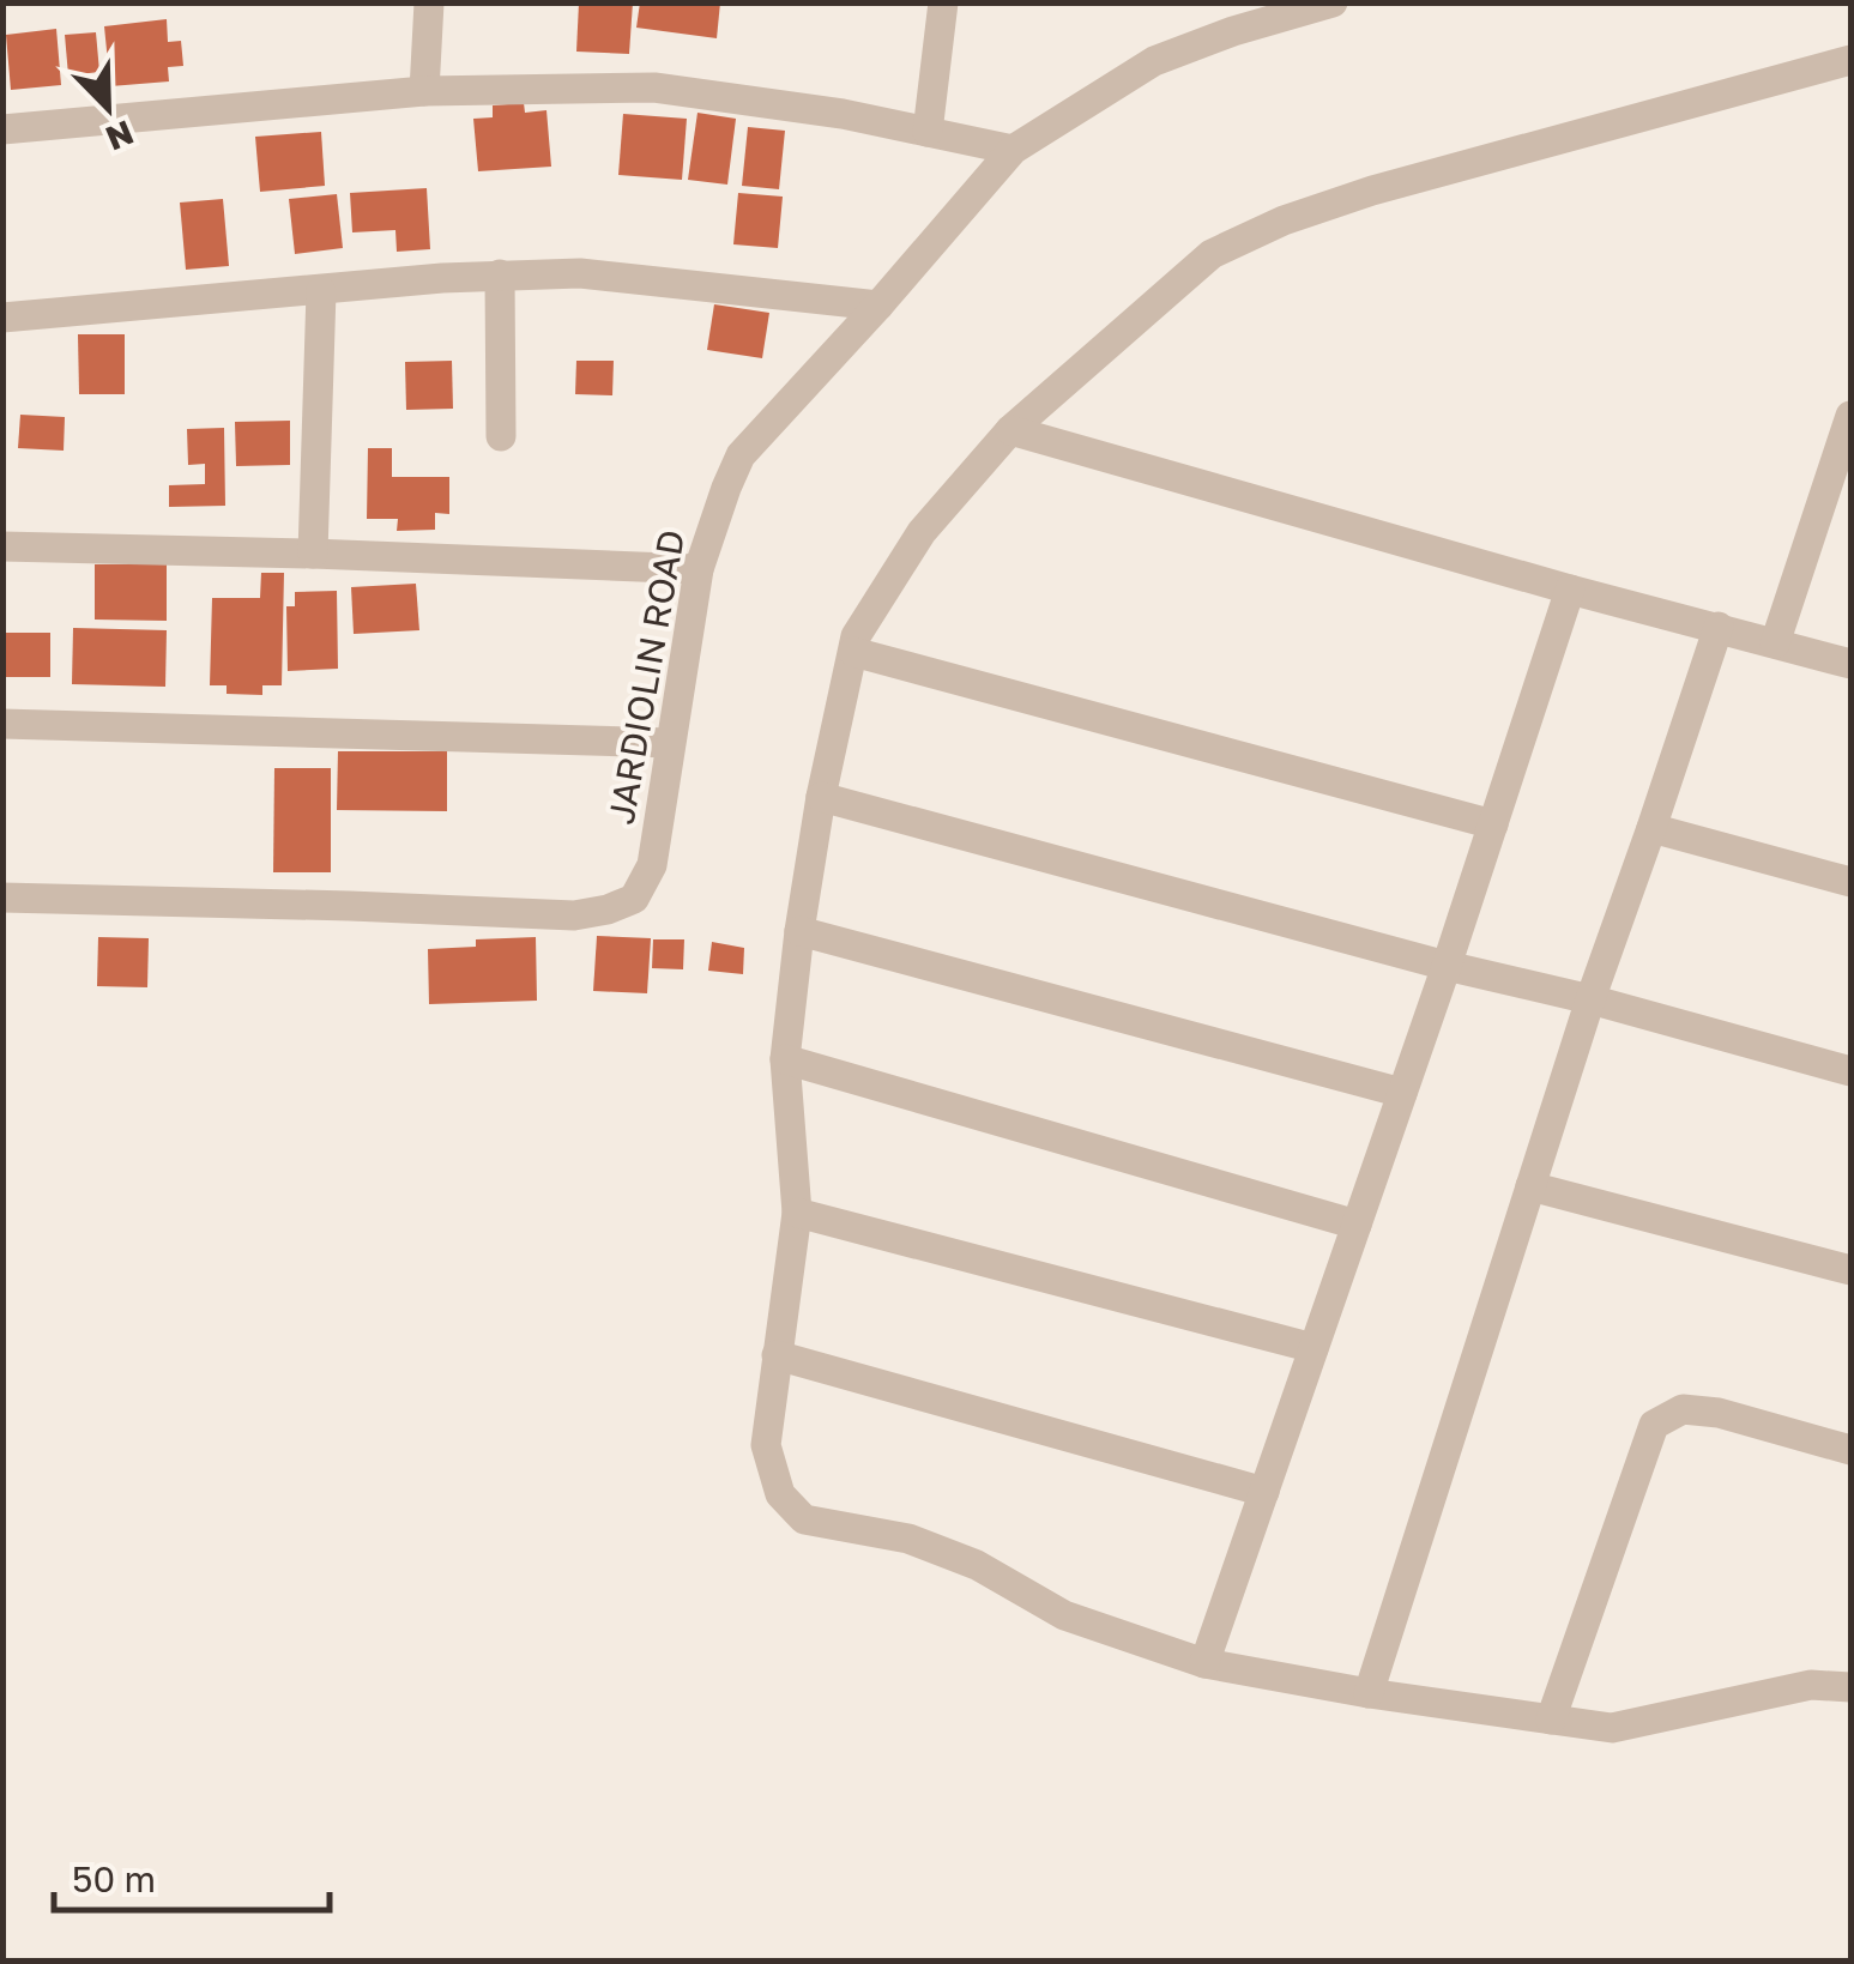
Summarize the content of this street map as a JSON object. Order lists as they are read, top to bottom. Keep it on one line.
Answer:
{"streets":{"street":["JARDIOLIN ROAD"]},"scale_bar":"50 m","north":"bottom right"}
